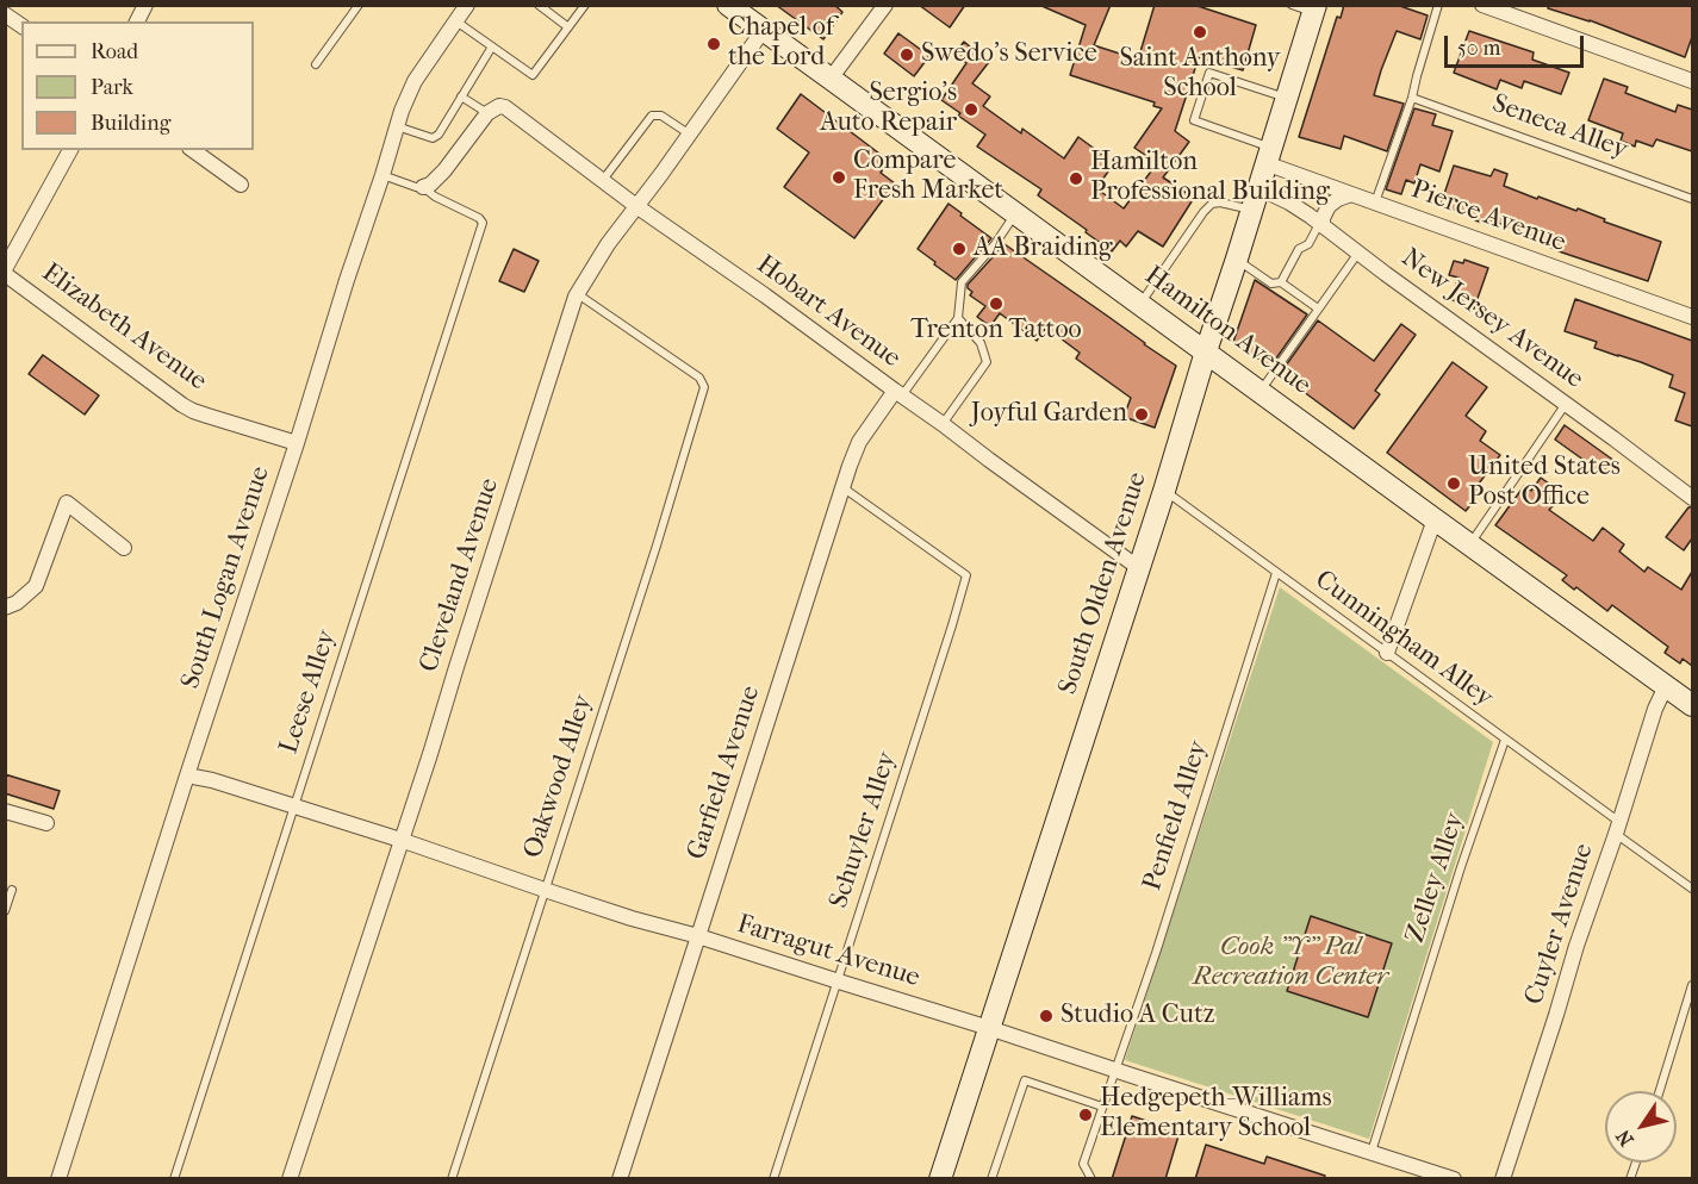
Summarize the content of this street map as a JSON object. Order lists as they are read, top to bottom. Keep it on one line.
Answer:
{"streets":{"main road":["Hamilton Avenue","South Olden Avenue"],"street":["Pierce Avenue","Hobart Avenue","New Jersey Avenue","Elizabeth Avenue","Cleveland Avenue","South Logan Avenue","Garfield Avenue","Cuyler Avenue","Farragut Avenue"],"lane":["Seneca Alley","Cunningham Alley","Leese Alley","Oakwood Alley","Penfield Alley","Schuyler Alley","Zelley Alley"]},"crossings":[["Pierce Avenue","South Olden Avenue"],["Hobart Avenue","Cleveland Avenue"],["Hobart Avenue","South Olden Avenue"],["Hobart Avenue","Garfield Avenue"],["New Jersey Avenue","South Olden Avenue"],["Elizabeth Avenue","South Logan Avenue"],["Hamilton Avenue","Cleveland Avenue"],["Hamilton Avenue","South Olden Avenue"],["Hamilton Avenue","Cuyler Avenue"],["Cleveland Avenue","Oakwood Alley"],["Cleveland Avenue","Farragut Avenue"],["South Logan Avenue","Farragut Avenue"],["South Olden Avenue","Cunningham Alley"],["South Olden Avenue","Farragut Avenue"],["Cunningham Alley","Penfield Alley"],["Cunningham Alley","Zelley Alley"],["Cunningham Alley","Cuyler Avenue"],["Leese Alley","Farragut Avenue"],["Garfield Avenue","Schuyler Alley"],["Garfield Avenue","Farragut Avenue"],["Oakwood Alley","Farragut Avenue"],["Penfield Alley","Farragut Avenue"],["Schuyler Alley","Farragut Avenue"],["Zelley Alley","Farragut Avenue"]],"parks":["Cook \"Y\" Pal Recreation Center"],"places":["Saint Anthony School","Chapel of the Lord","Swedo's Service","Sergio's Auto Repair","Compare Fresh Market","Hamilton Professional Building","AA Braiding","Trenton Tattoo","Joyful Garden","United States Post Office","Studio A Cutz","Hedgepeth-Williams Elementary School"],"legend":["Road","Park","Building"],"scale_bar":"50 m","north":"bottom left"}
